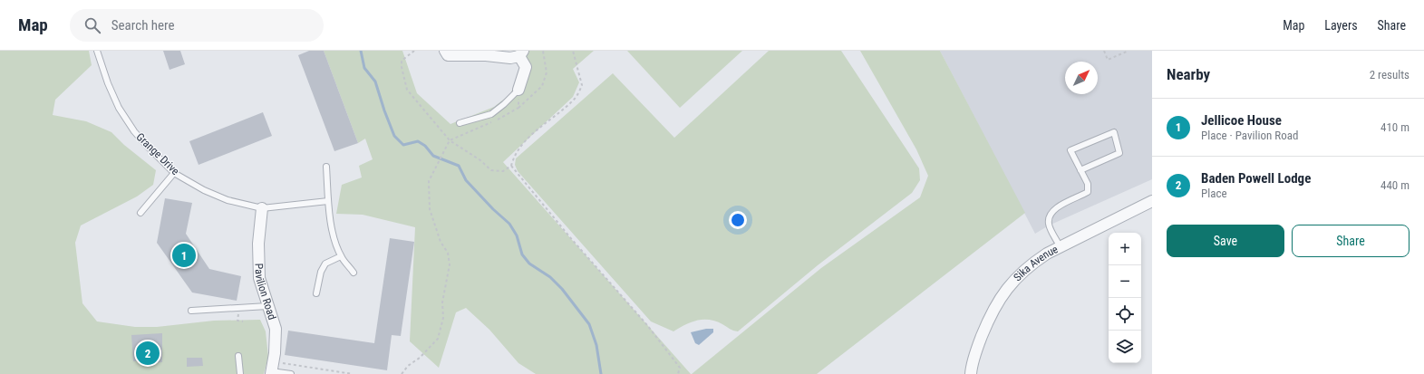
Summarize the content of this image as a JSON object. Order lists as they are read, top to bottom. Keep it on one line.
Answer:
{"streets":{"street":["Sika Avenue","Pavilion Road"],"lane":["Grange Drive"]},"crossings":[["Grange Drive","Pavilion Road"]],"north":"top right","page":{"header":"Map","search":"Search here","nav":["Map","Layers","Share"],"heading":["Nearby","2 results"],"list":[{"mark":"1","name":"Jellicoe House","note":"Place · Pavilion Road","value":"410 m"},{"mark":"2","name":"Baden Powell Lodge","note":"Place","value":"440 m"}],"buttons":["Save","Share"],"map_buttons":["+","−"],"pins":["1","2"]}}
